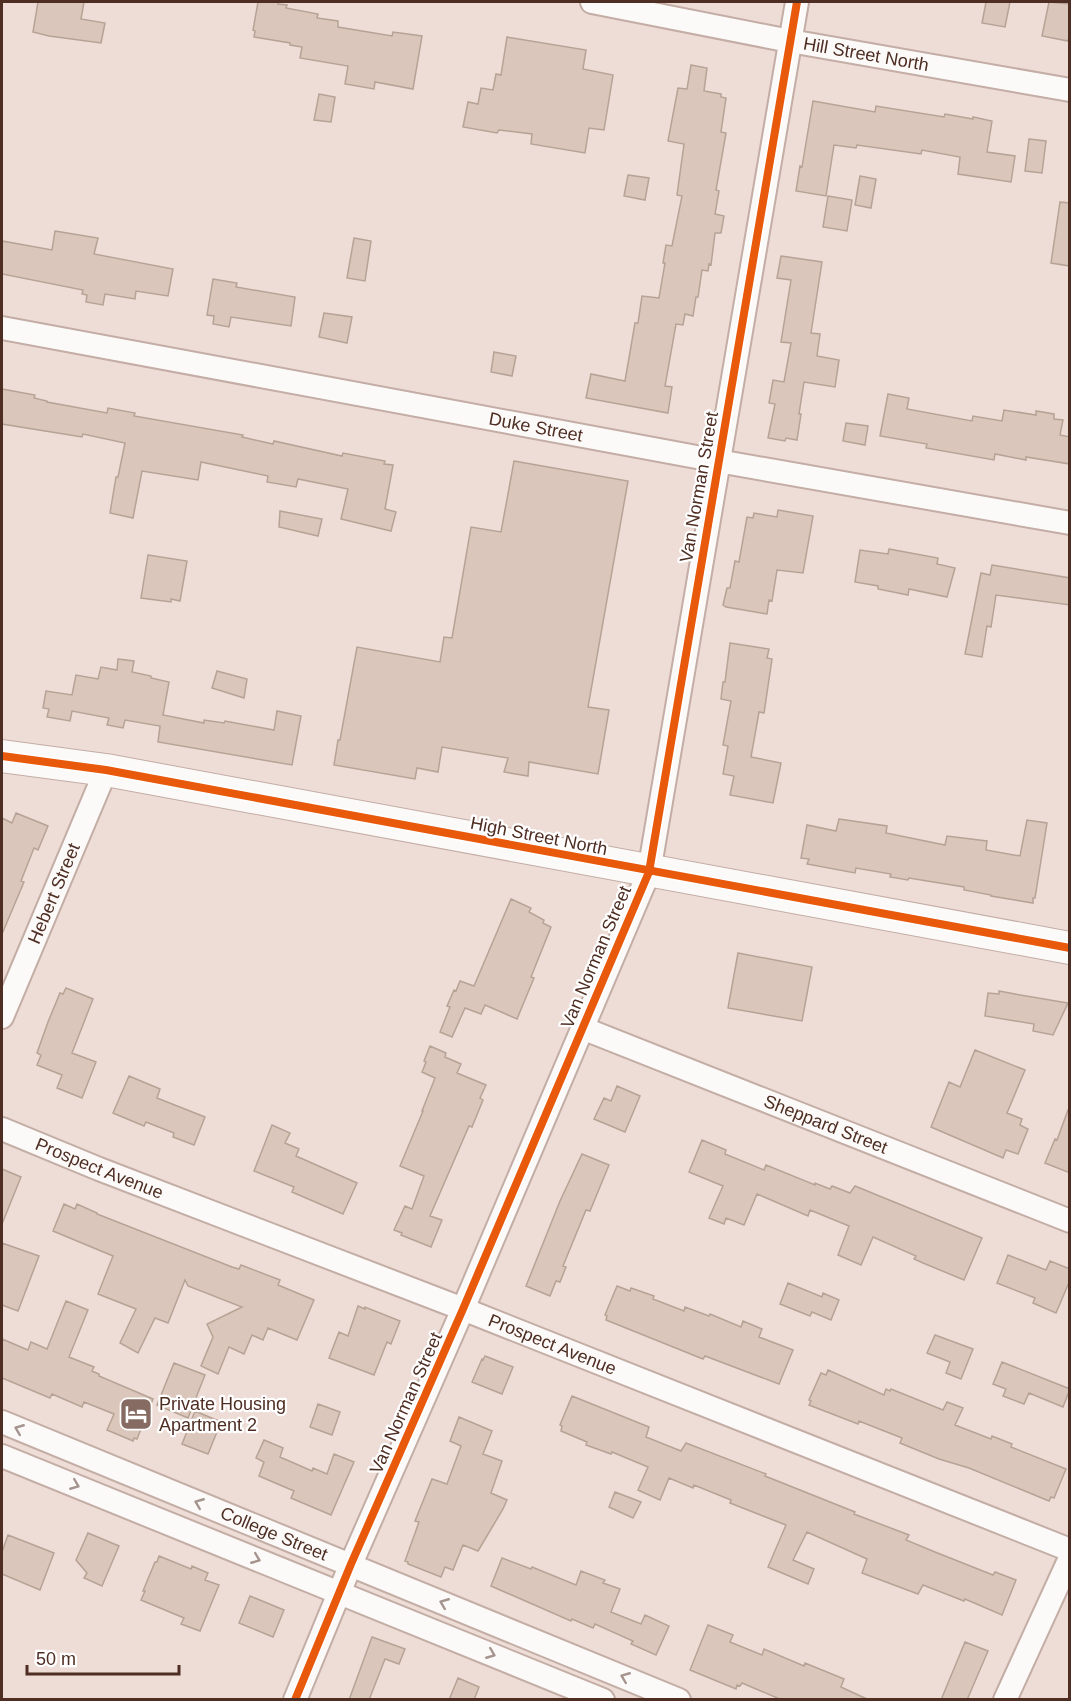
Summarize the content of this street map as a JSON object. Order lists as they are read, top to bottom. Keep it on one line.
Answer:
{"streets":{"main road":["High Street North"],"street":["Hill Street North","Duke Street","Van Norman Street","Hebert Street","Sheppard Street","Prospect Avenue","College Street"]},"crossings":[["Hill Street North","Van Norman Street"],["Duke Street","Van Norman Street"],["Van Norman Street","High Street North"],["Van Norman Street","Sheppard Street"],["Van Norman Street","Prospect Avenue"],["Van Norman Street","College Street"],["High Street North","Hebert Street"]],"places":{"hotel":["Private Housing Apartment 2"]},"scale_bar":"50 m"}
